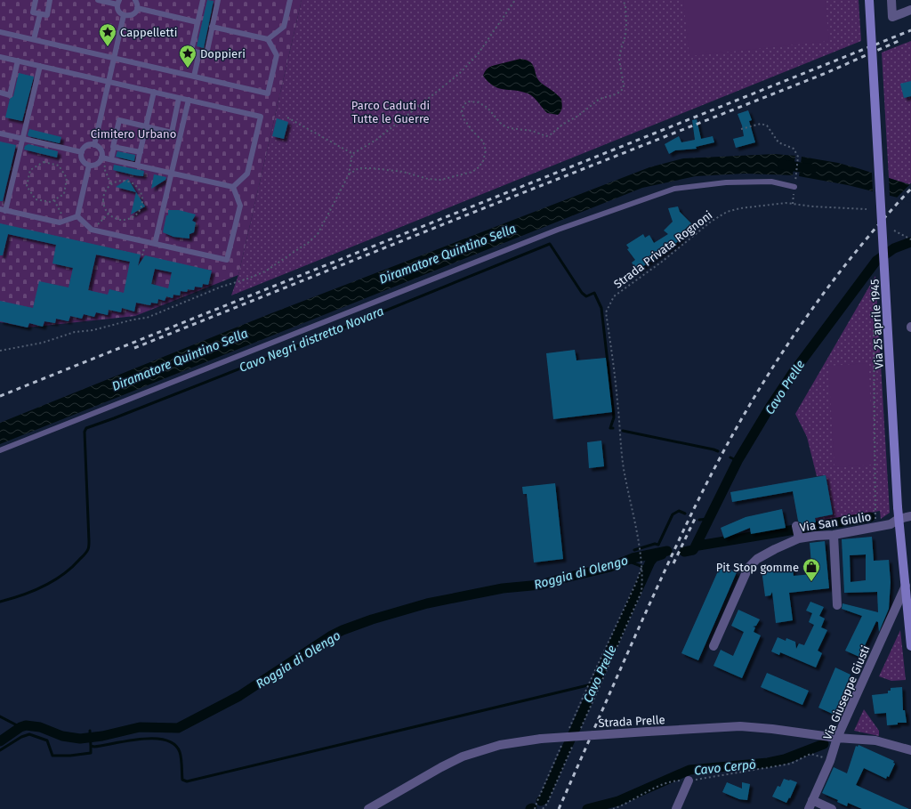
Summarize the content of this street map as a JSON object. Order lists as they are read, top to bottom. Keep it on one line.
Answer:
{"streets":{"street":["Via 25 aprile 1945","Via San Giulio","Via Giuseppe Giusti","Strada Prelle"],"path":["Strada Privata Rognoni"]},"crossings":[["Via 25 aprile 1945","Via San Giulio"],["Via 25 aprile 1945","Via Giuseppe Giusti"],["Via Giuseppe Giusti","Strada Prelle"]],"water":["Diramatore Quintino Sella","Cavo Negri distretto Novara","Cavo Prelle","Roggia di Olengo","Cavo Cerpò"],"parks":["Parco Caduti di Tutte le Guerre","Cimitero Urbano"],"places":{"place":["Cappelletti","Doppieri"],"shop":["Pit Stop gomme"]}}
